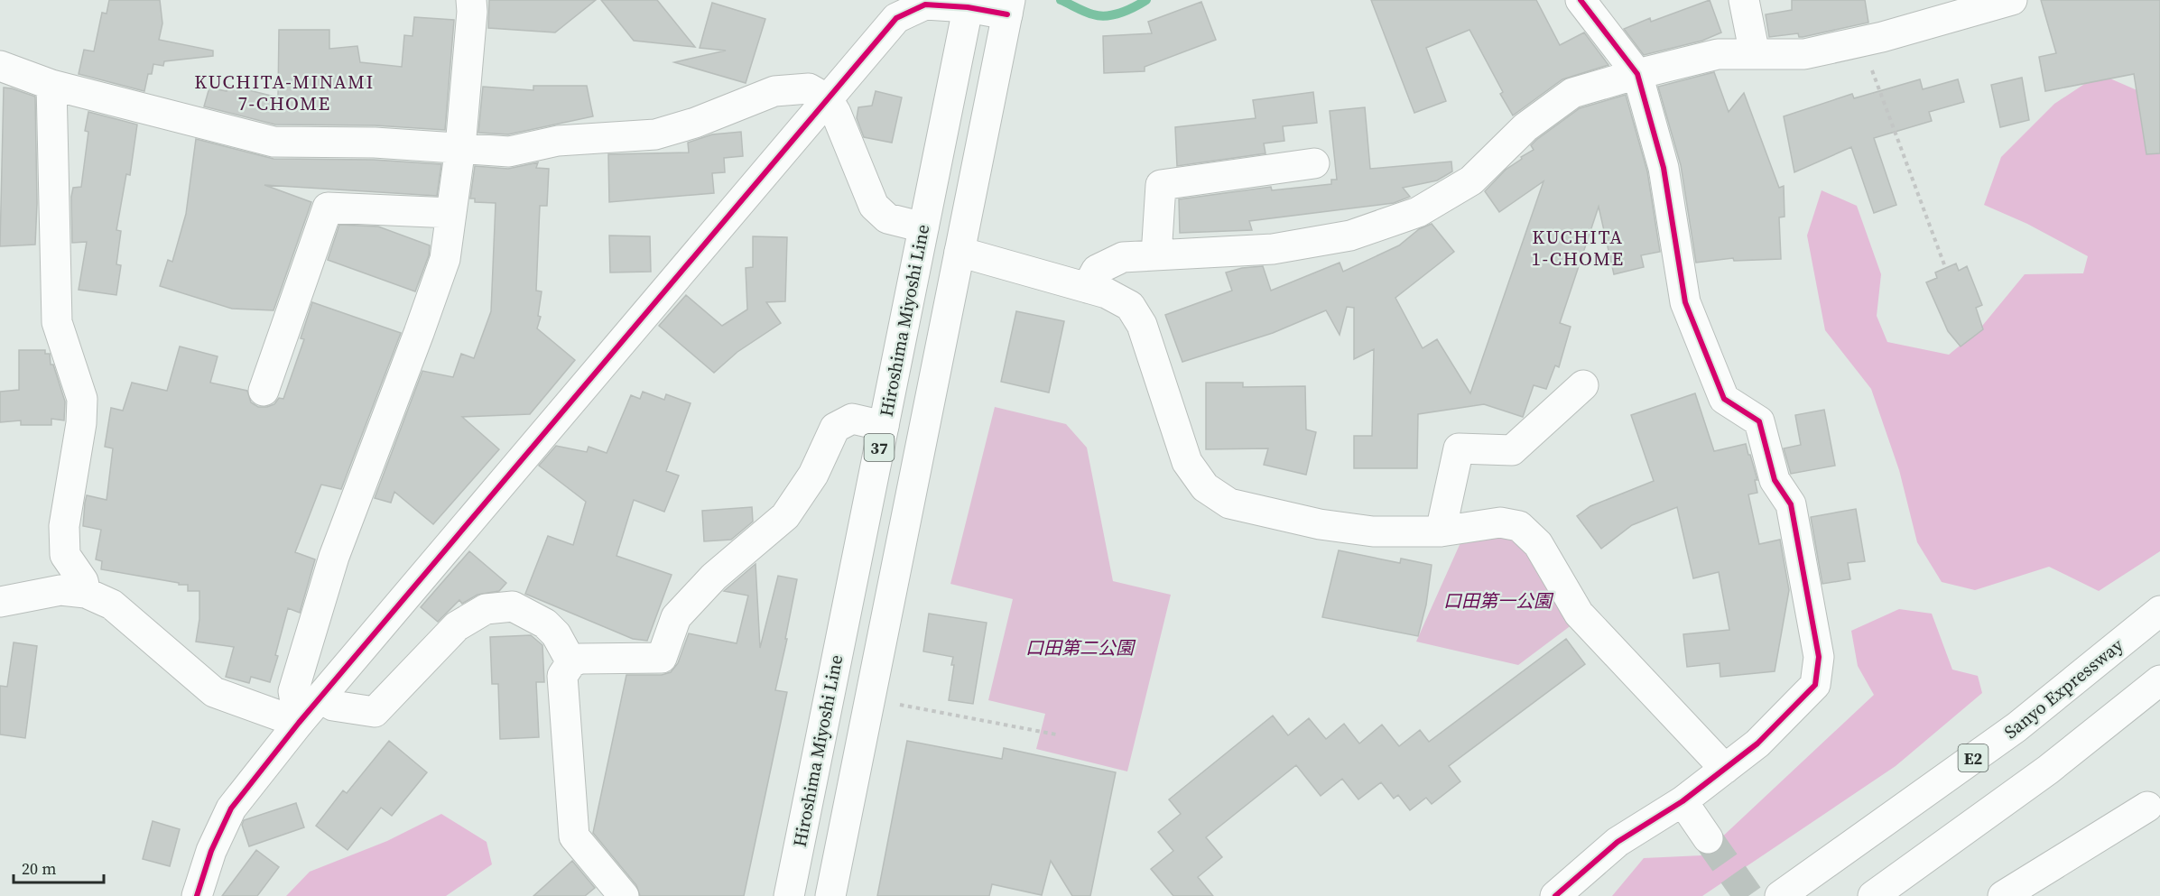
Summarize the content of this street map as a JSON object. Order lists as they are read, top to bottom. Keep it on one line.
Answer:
{"streets":{"main road":["Hiroshima Miyoshi Line","37","Sanyo Expressway","E2"]},"districts":["KUCHITA-MINAMI 7-CHOME","KUCHITA 1-CHOME"],"parks":["口田第一公園","口田第二公園"],"scale_bar":"20 m"}
